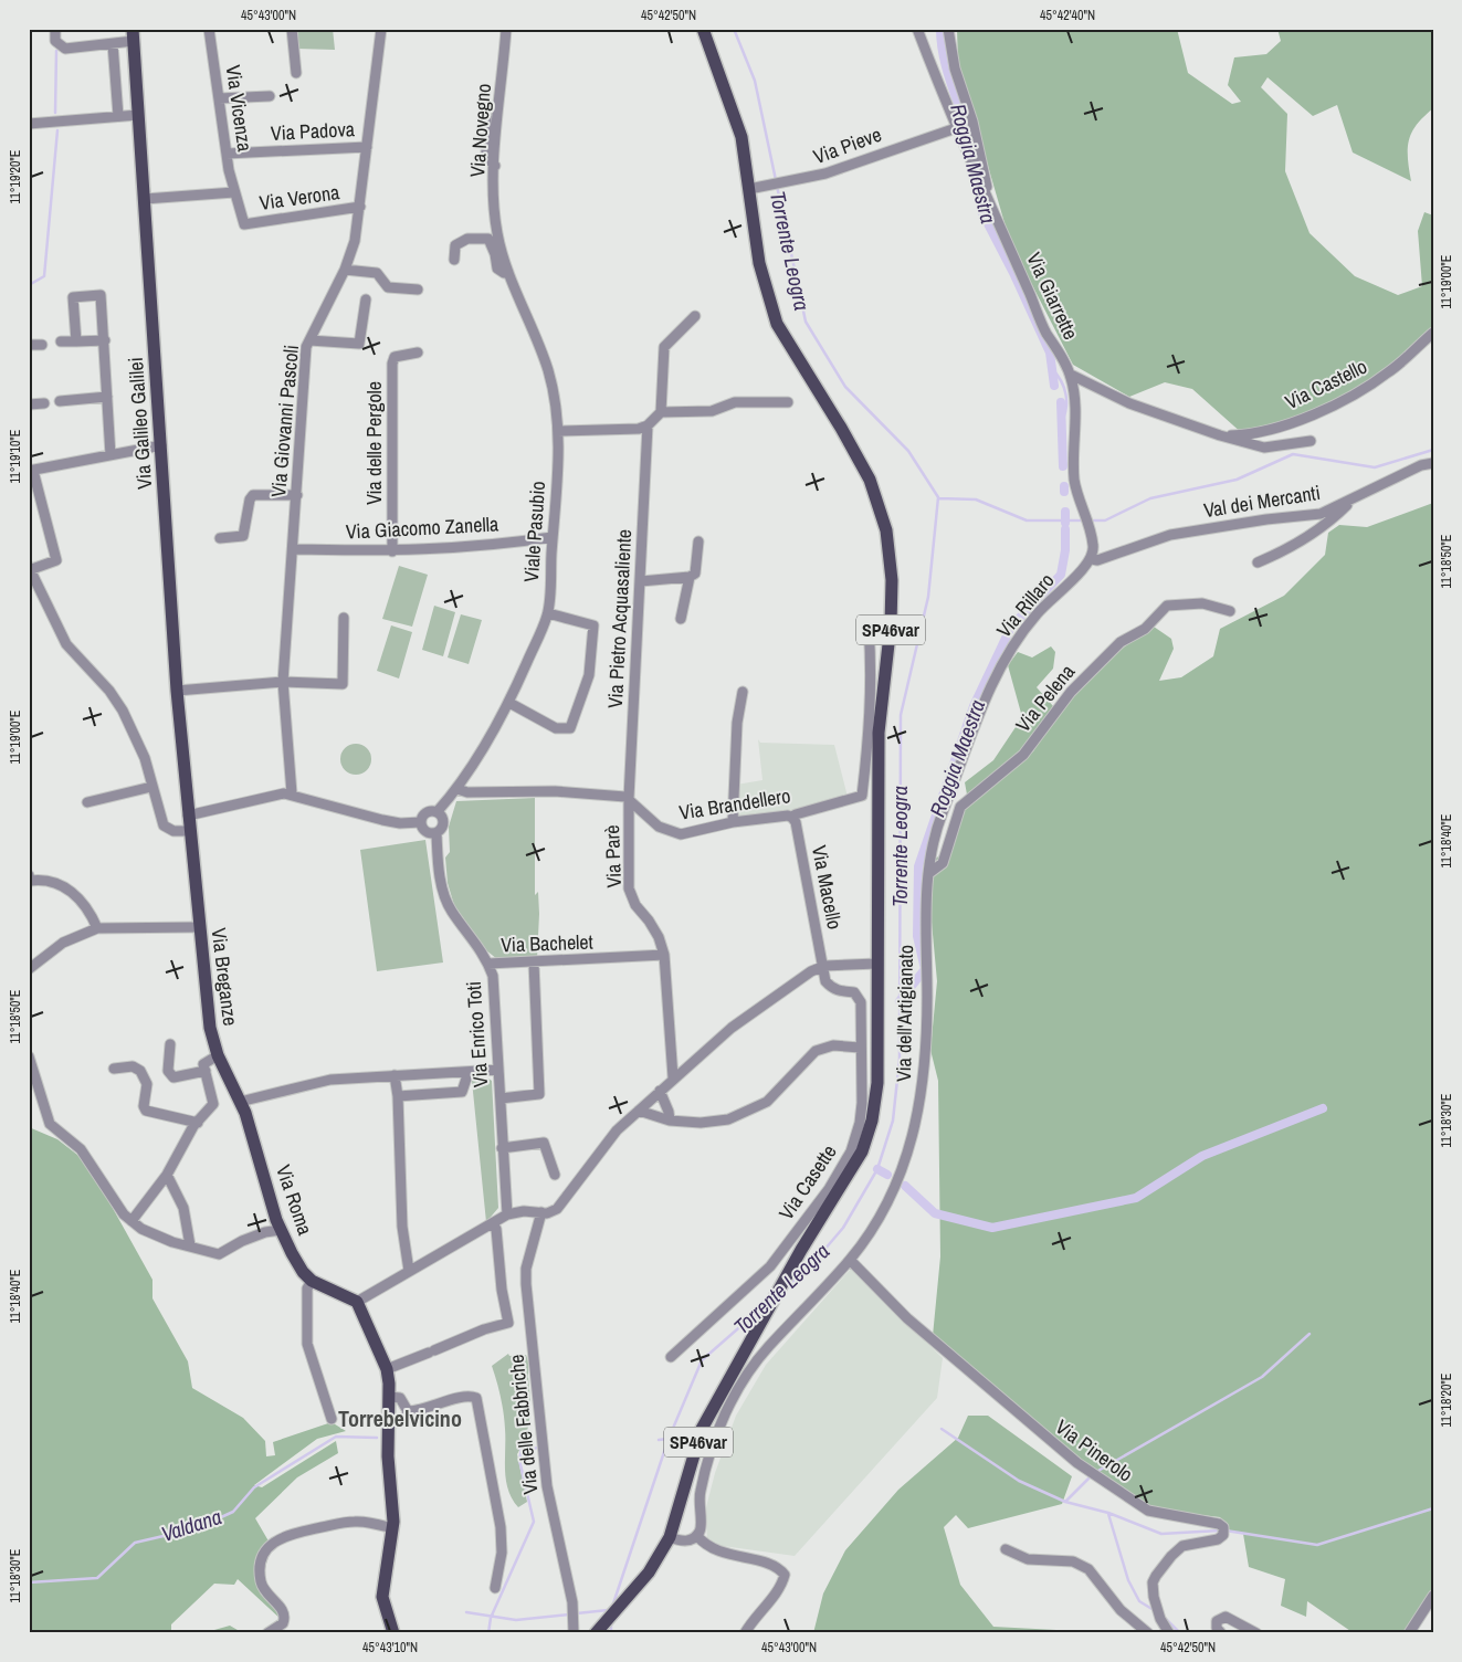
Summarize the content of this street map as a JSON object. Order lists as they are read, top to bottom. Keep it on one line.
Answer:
{"streets":{"main road":["Via Galileo Galilei","SP46var","Via Breganze","Via Roma"],"street":["Via Vicenza","Via Novegno","Via Padova","Via Pieve","Via Verona","Via Giarrette","Via Castello","Via Giovanni Pascoli","Via delle Pergole","Val dei Mercanti","Via Giacomo Zanella","Viale Pasubio","Via Rillaro","Via Pietro Acquasaliente","Via Pelena","Via Brandellero","Via Parè","Via Macello","Via Bachelet","Via dell'Artigianato","Via Enrico Toti","Via Casette","Via delle Fabbriche","Via Pinerolo"]},"crossings":[["Via Vicenza","Via Padova"],["Via Vicenza","Via Verona"],["Via Novegno","Viale Pasubio"],["Via Padova","Via Giovanni Pascoli"],["Via Pieve","SP46var"],["Via Verona","Via Giovanni Pascoli"],["Via Giarrette","Via Castello"],["Via Giovanni Pascoli","Via Giacomo Zanella"],["Via Galileo Galilei","Via Breganze"],["Via delle Pergole","Via Giacomo Zanella"],["Val dei Mercanti","Via Rillaro"],["Via Giacomo Zanella","Viale Pasubio"],["Viale Pasubio","Via Enrico Toti"],["Via Rillaro","Via Pelena"],["Via Rillaro","Via dell'Artigianato"],["Via Pietro Acquasaliente","Via Brandellero"],["Via Pietro Acquasaliente","Via Parè"],["Via Brandellero","Via Macello"],["Via Parè","Via Bachelet"],["Via Macello","Via Casette"],["Via Bachelet","Via Enrico Toti"],["Via Breganze","Via Roma"],["Via dell'Artigianato","Via Pinerolo"]],"districts":["Torrebelvicino"],"water":["Roggia Maestra","Torrente Leogra","Valdana"],"coordinates":["45°43'00\"N","45°42'50\"N","45°42'40\"N","11°19'20\"E","11°19'00\"E","11°19'10\"E","11°18'50\"E","11°18'40\"E","11°18'30\"E","11°18'20\"E","45°43'10\"N"]}
